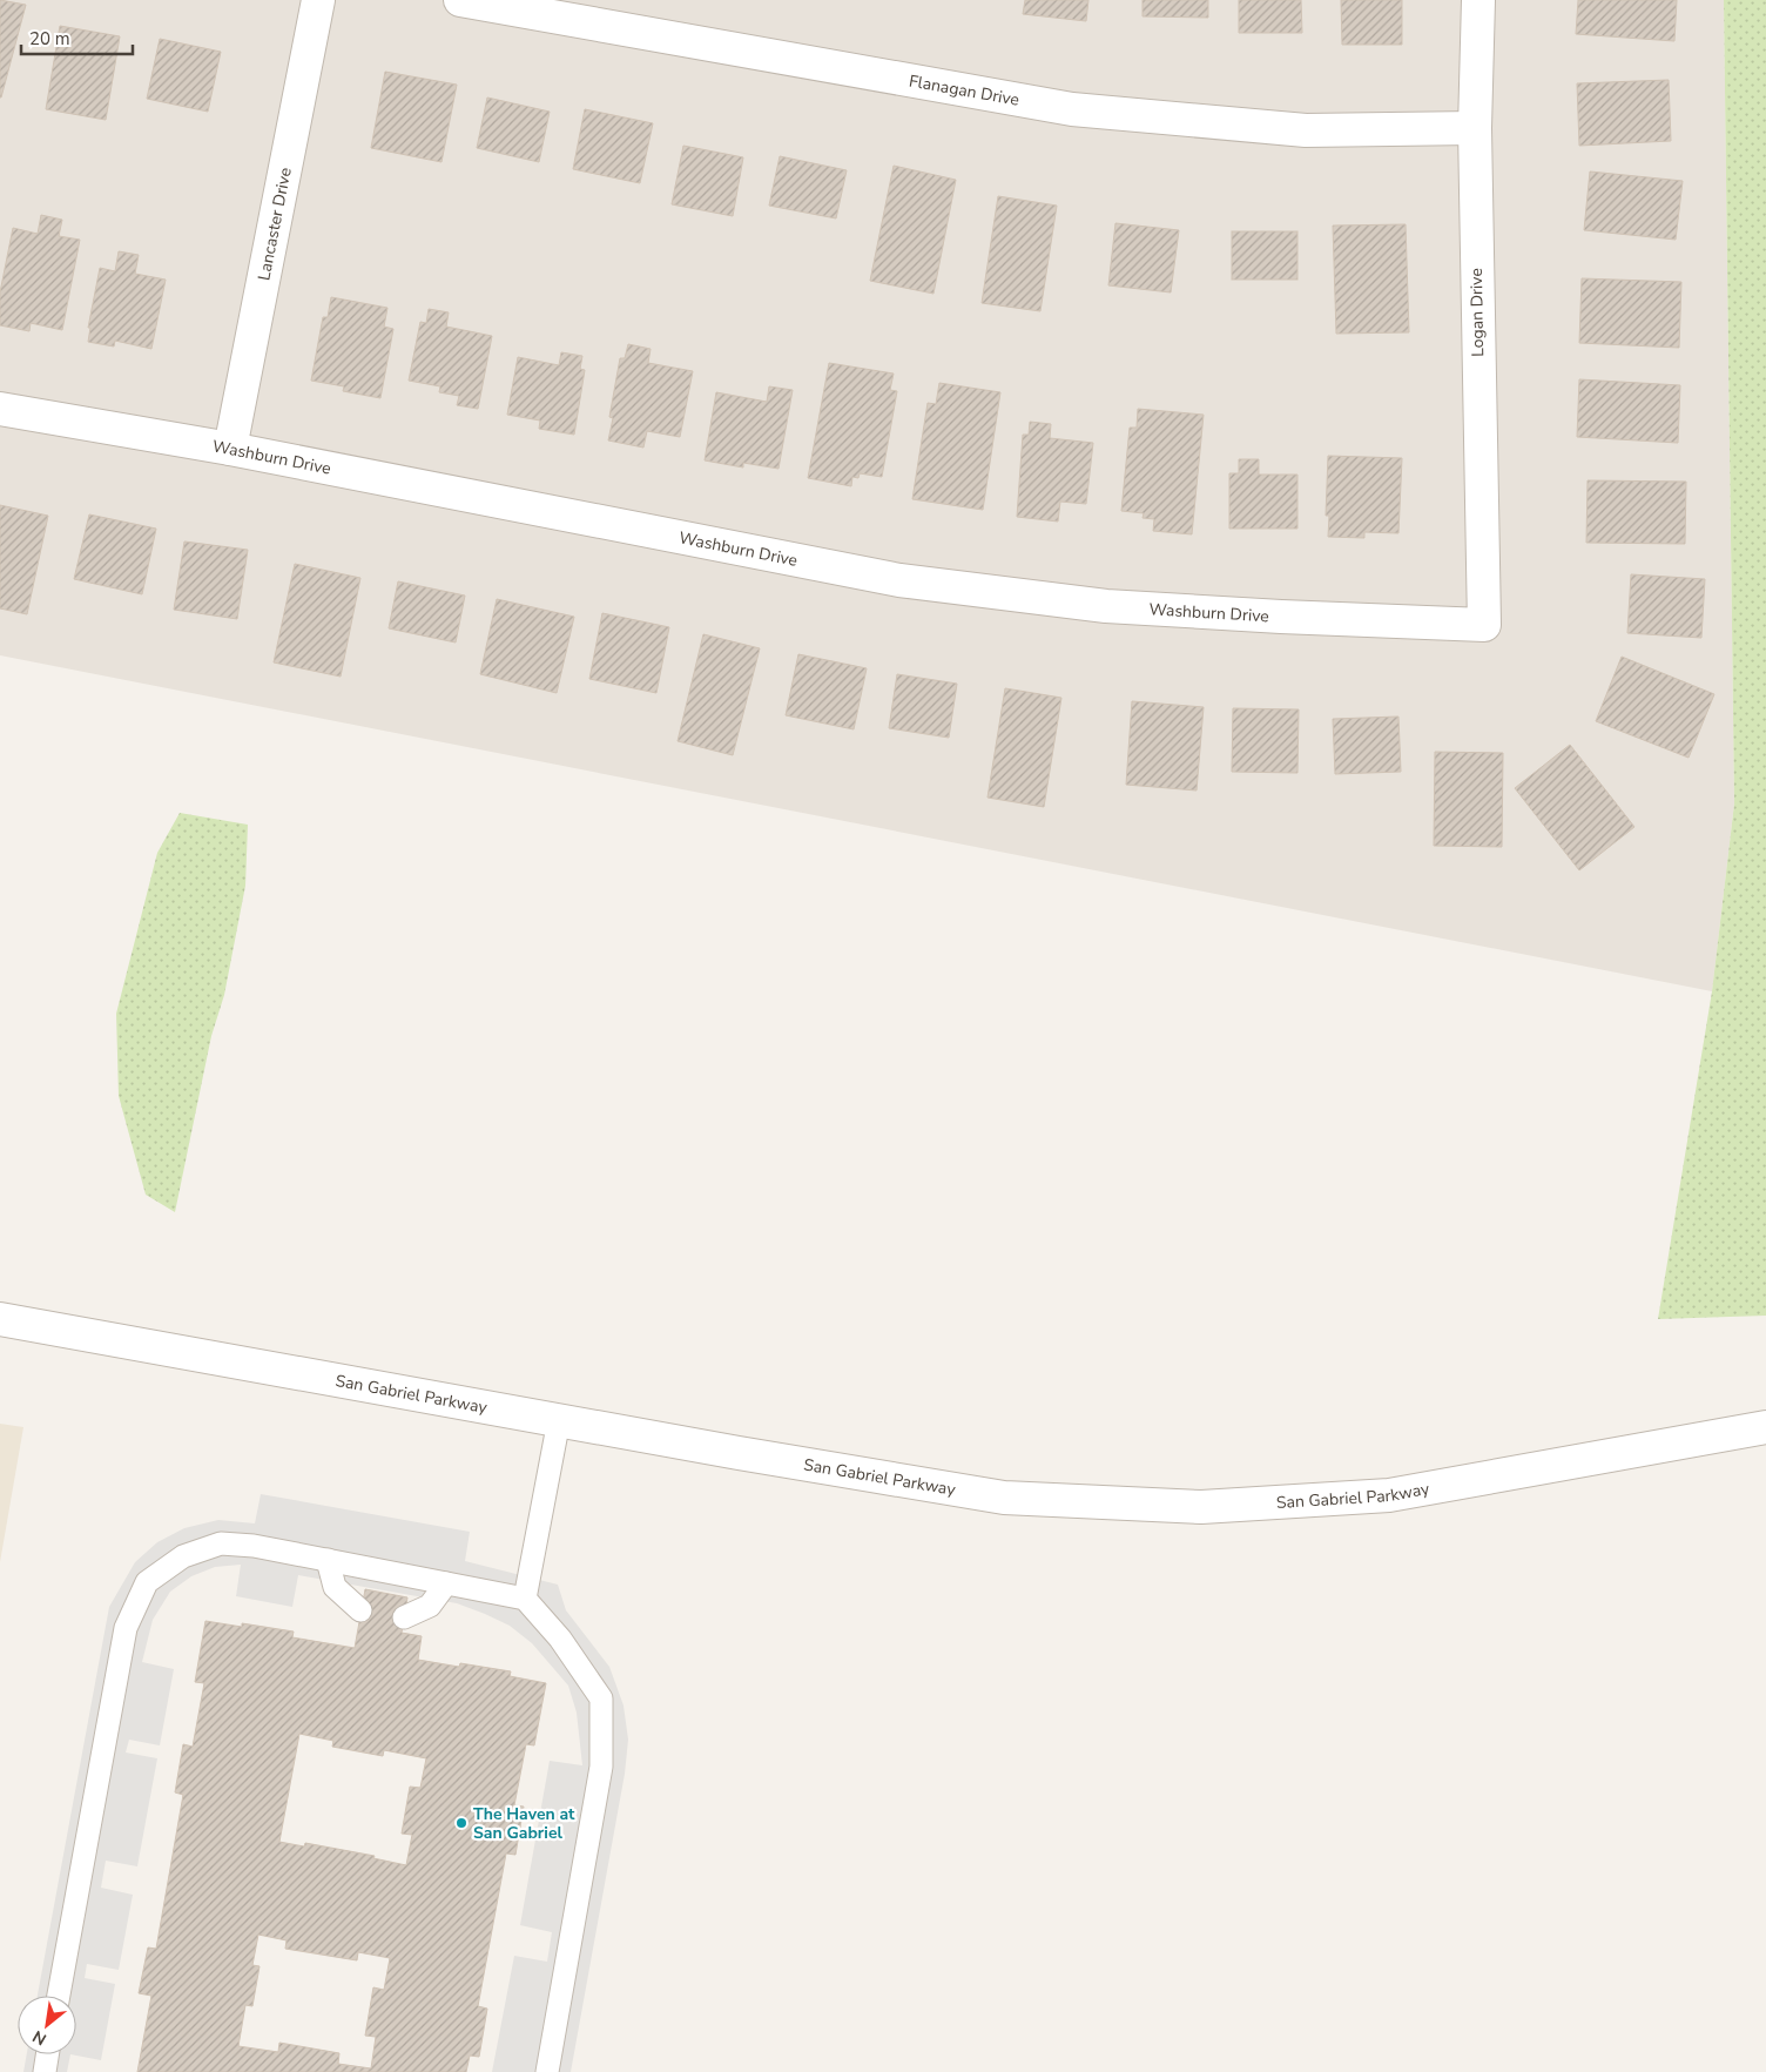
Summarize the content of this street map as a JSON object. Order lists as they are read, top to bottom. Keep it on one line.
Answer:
{"streets":{"street":["Flanagan Drive","Lancaster Drive","Logan Drive","Washburn Drive","San Gabriel Parkway"]},"crossings":[["Flanagan Drive","Logan Drive"],["Lancaster Drive","Washburn Drive"],["Logan Drive","Washburn Drive"]],"places":["The Haven at San Gabriel"],"scale_bar":"20 m","north":"bottom left"}
